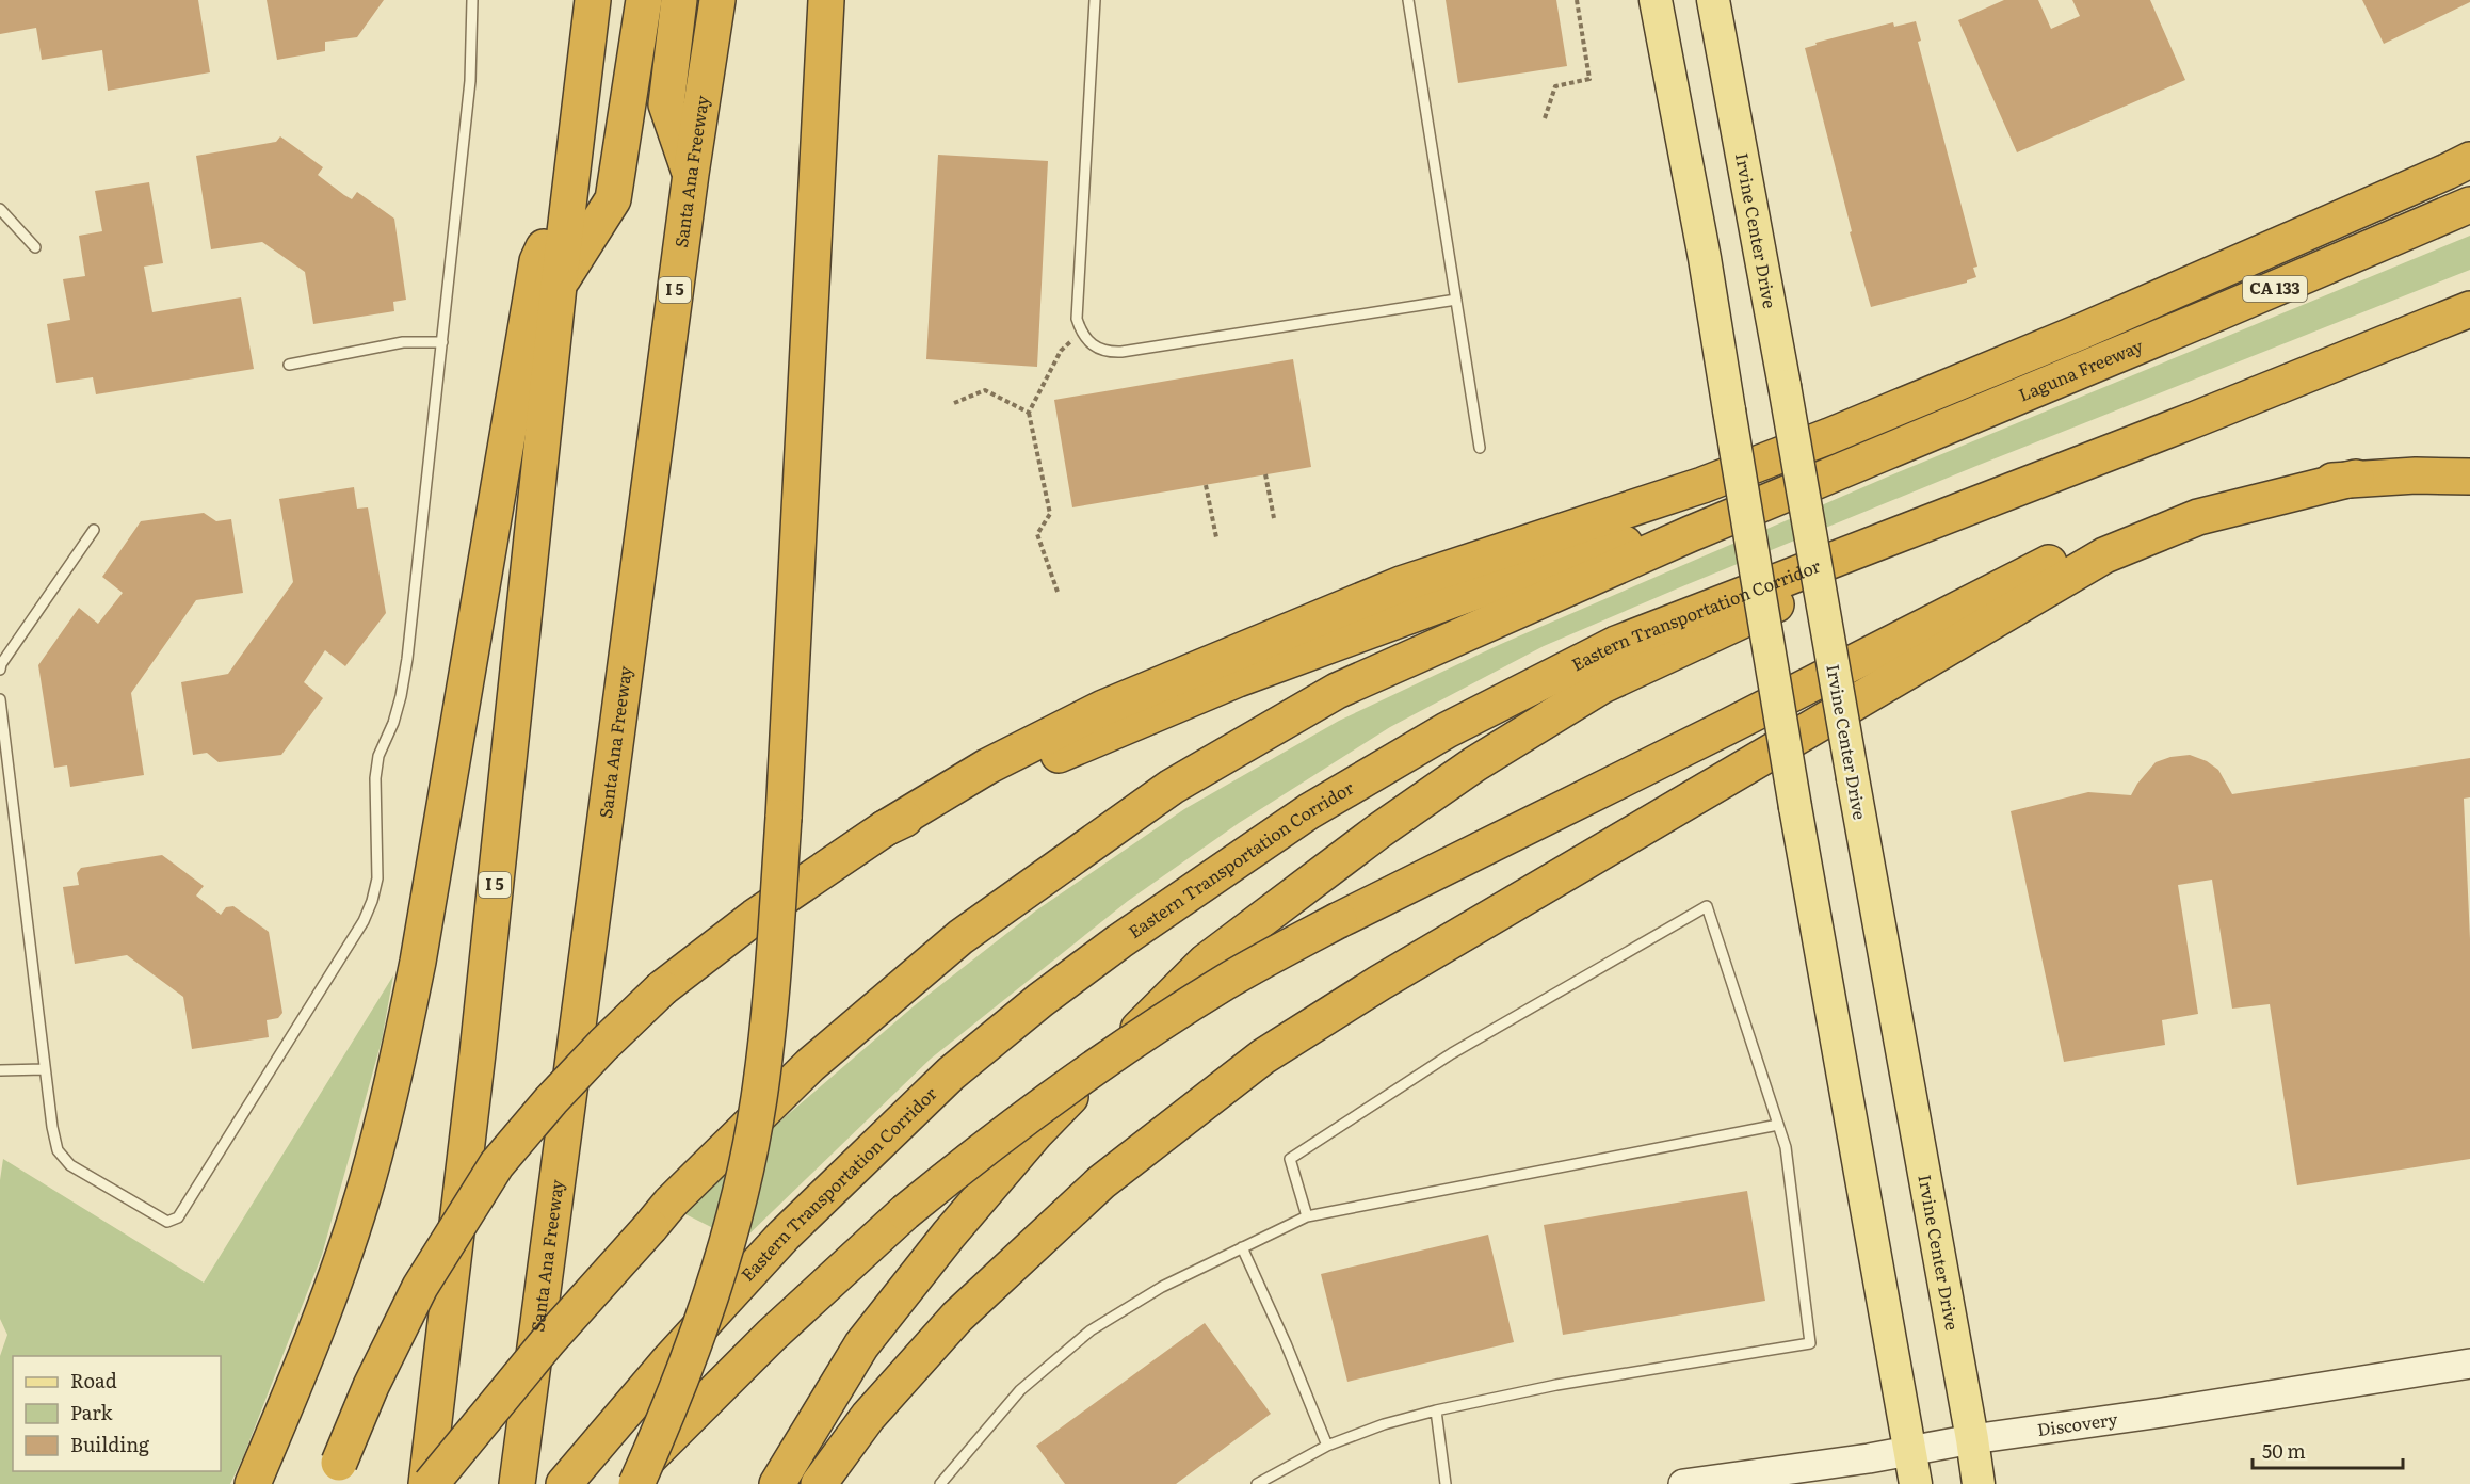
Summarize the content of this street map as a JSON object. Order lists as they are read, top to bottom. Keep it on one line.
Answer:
{"streets":{"highway":["Santa Ana Freeway","CA 133","I 5","Laguna Freeway","Eastern Transportation Corridor"],"main road":["Irvine Center Drive"],"street":["Discovery"]},"crossings":[["Irvine Center Drive","Discovery"]],"legend":["Road","Park","Building"],"scale_bar":"50 m"}
